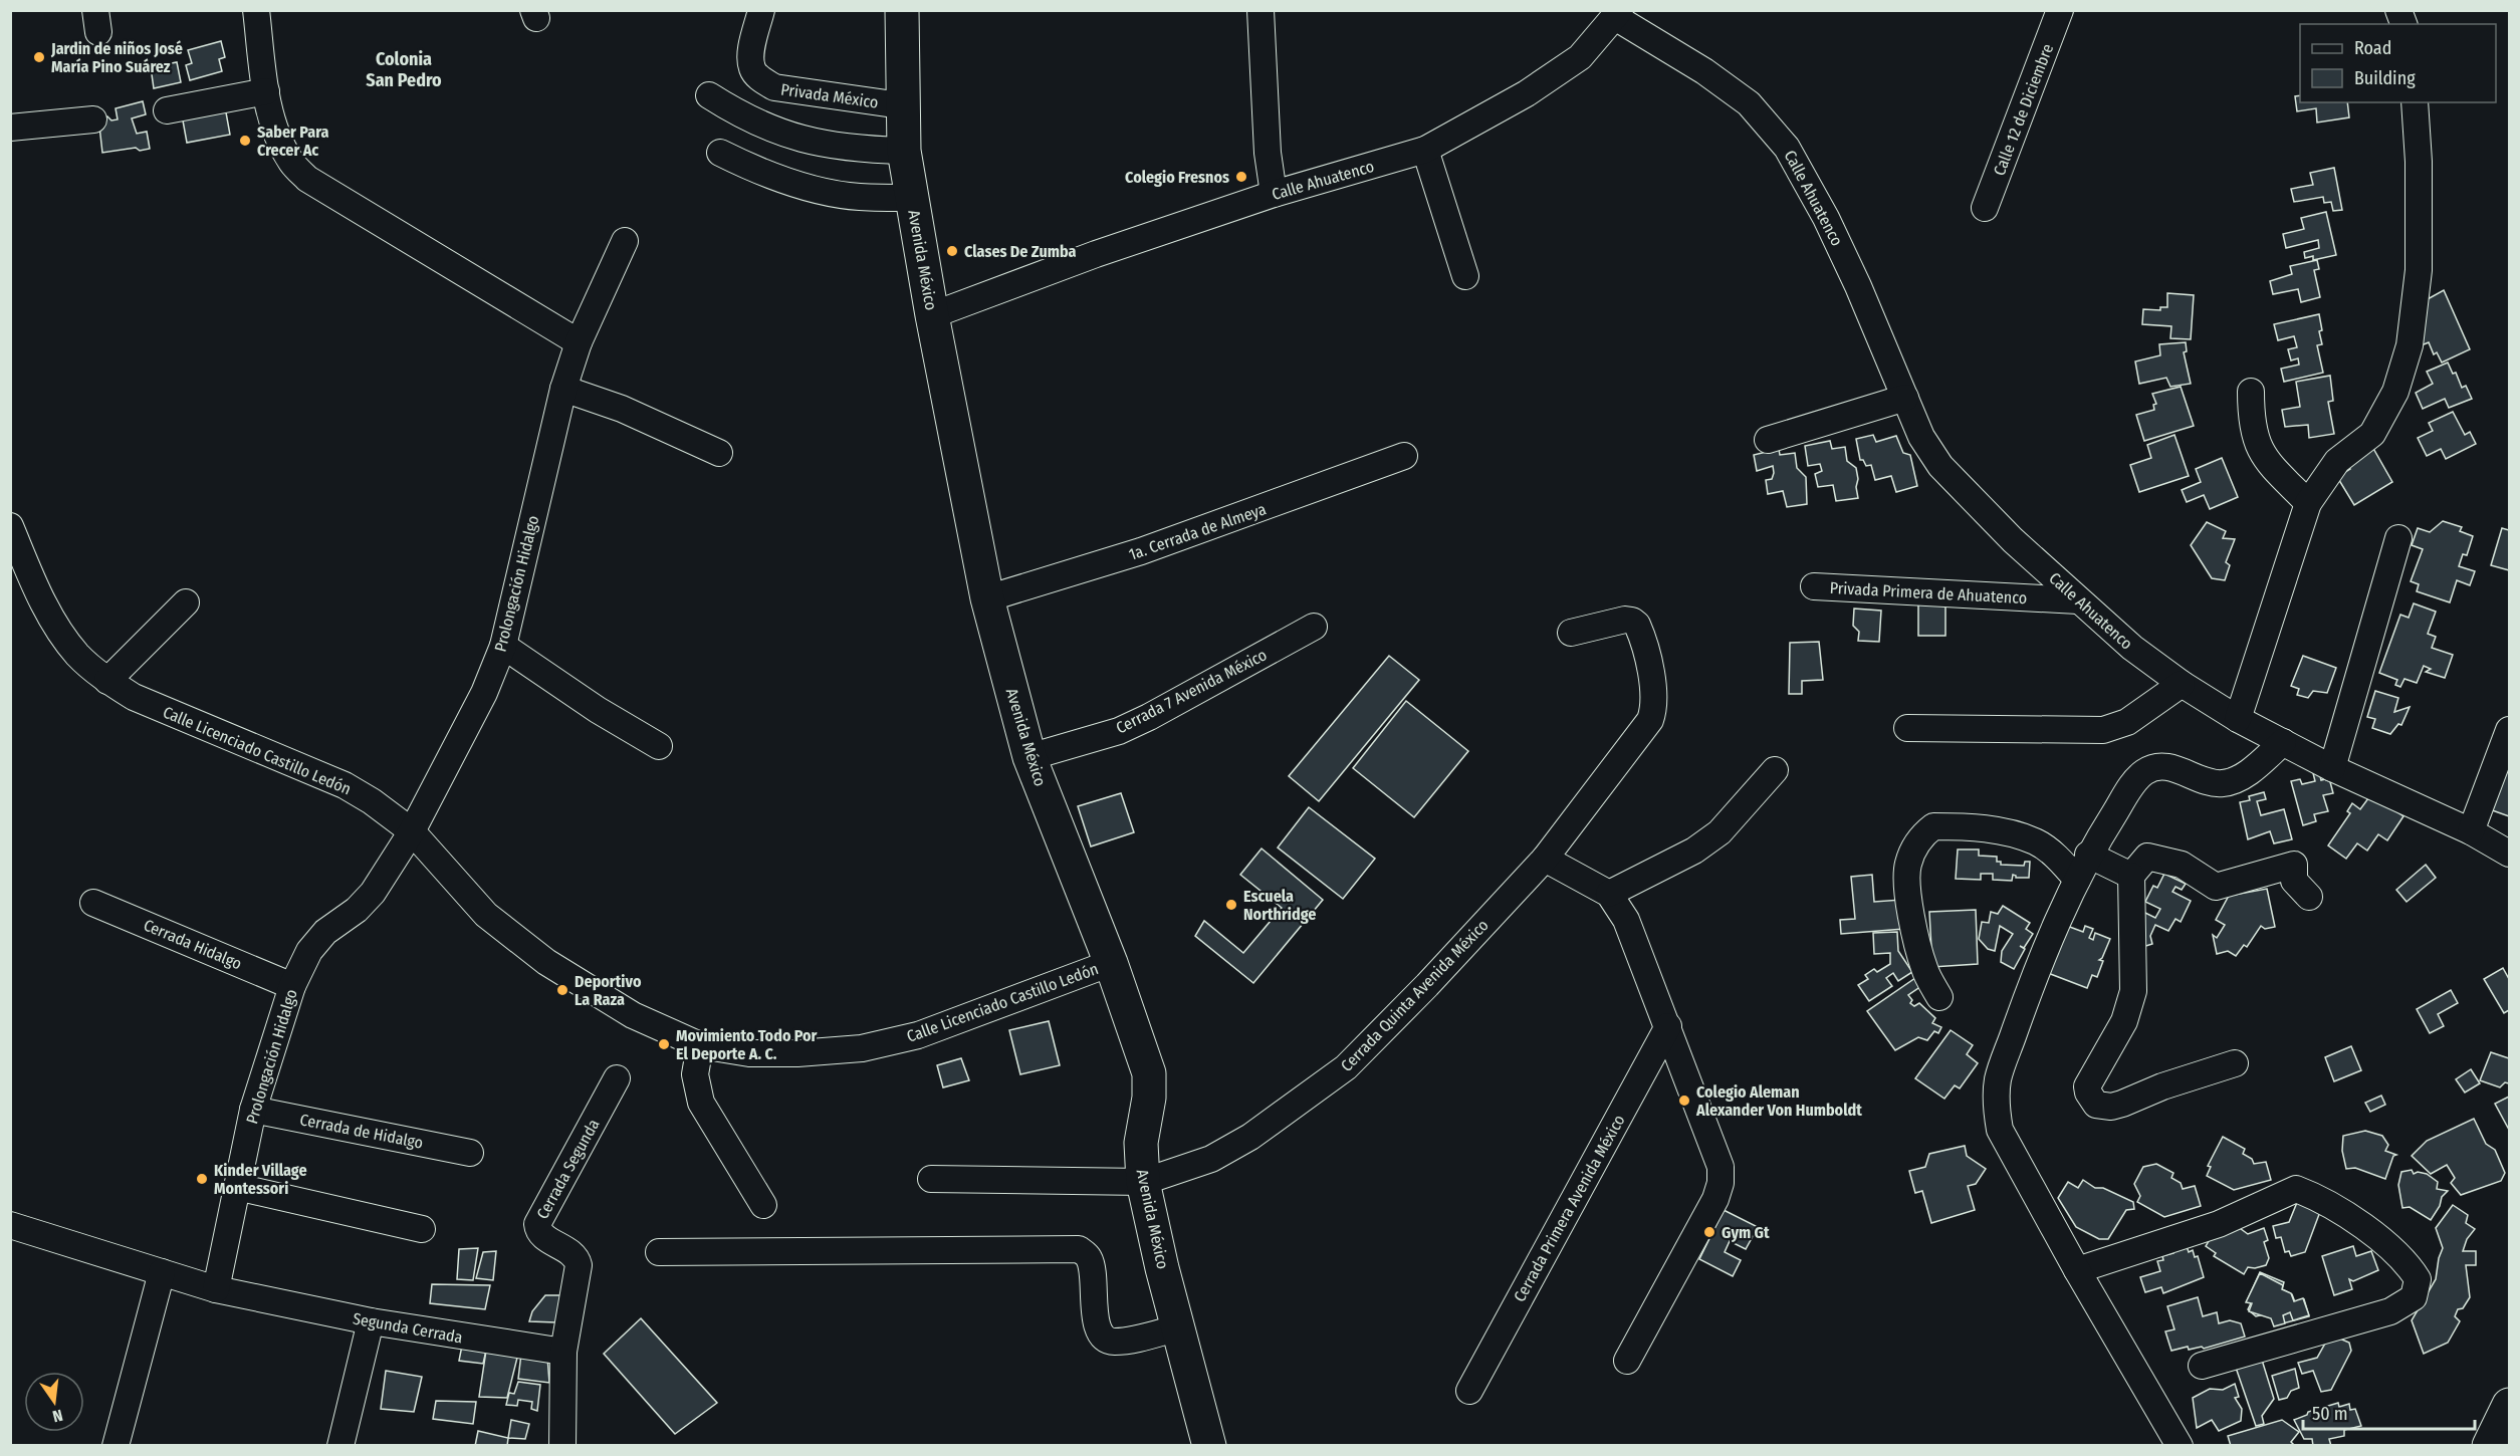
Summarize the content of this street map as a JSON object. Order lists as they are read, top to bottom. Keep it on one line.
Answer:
{"streets":{"main road":["Avenida México"],"street":["Privada México","Calle 12 de Diciembre","Calle Ahuatenco","1a. Cerrada de Almeya","Prolongación Hidalgo","Privada Primera de Ahuatenco","Cerrada 7 Avenida México","Calle Licenciado Castillo Ledón","Cerrada Hidalgo","Cerrada Quinta Avenida México","Cerrada de Hidalgo","Cerrada Segunda","Cerrada Primera Avenida México","Segunda Cerrada"]},"crossings":[["Privada México","Avenida México"],["Calle Ahuatenco","Avenida México"],["Calle Ahuatenco","Privada Primera de Ahuatenco"],["Avenida México","1a. Cerrada de Almeya"],["Avenida México","Cerrada 7 Avenida México"],["Avenida México","Calle Licenciado Castillo Ledón"],["Avenida México","Cerrada Quinta Avenida México"],["Prolongación Hidalgo","Calle Licenciado Castillo Ledón"],["Prolongación Hidalgo","Cerrada Hidalgo"],["Prolongación Hidalgo","Cerrada de Hidalgo"],["Prolongación Hidalgo","Segunda Cerrada"],["Cerrada Segunda","Segunda Cerrada"]],"districts":["Colonia San Pedro"],"places":["Jardin de niños José María Pino Suárez","Saber Para Crecer Ac","Colegio Fresnos","Clases De Zumba","Escuela Northridge","Deportivo La Raza","Movimiento Todo Por El Deporte A. C.","Colegio Aleman Alexander Von Humboldt","Kinder Village Montessori","Gym Gt"],"legend":["Road","Building"],"scale_bar":"50 m","north":"bottom"}
